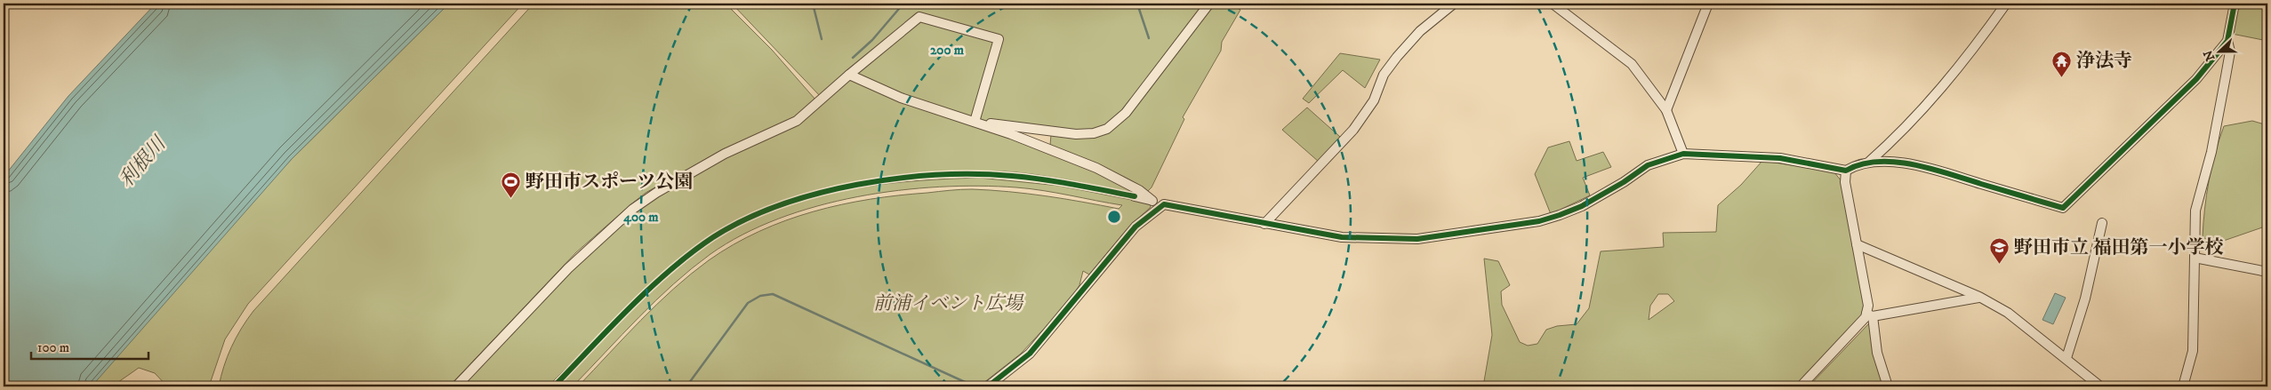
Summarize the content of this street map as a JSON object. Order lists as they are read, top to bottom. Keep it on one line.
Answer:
{"water":["利根川"],"parks":["前浦イベント広場"],"places":{"temple":["浄法寺"],"sports":["野田市スポーツ公園"],"school or university":["野田市立 福田第一小学校"]},"scale_bar":"100 m","north":"left","rings":["200 m","400 m"]}
